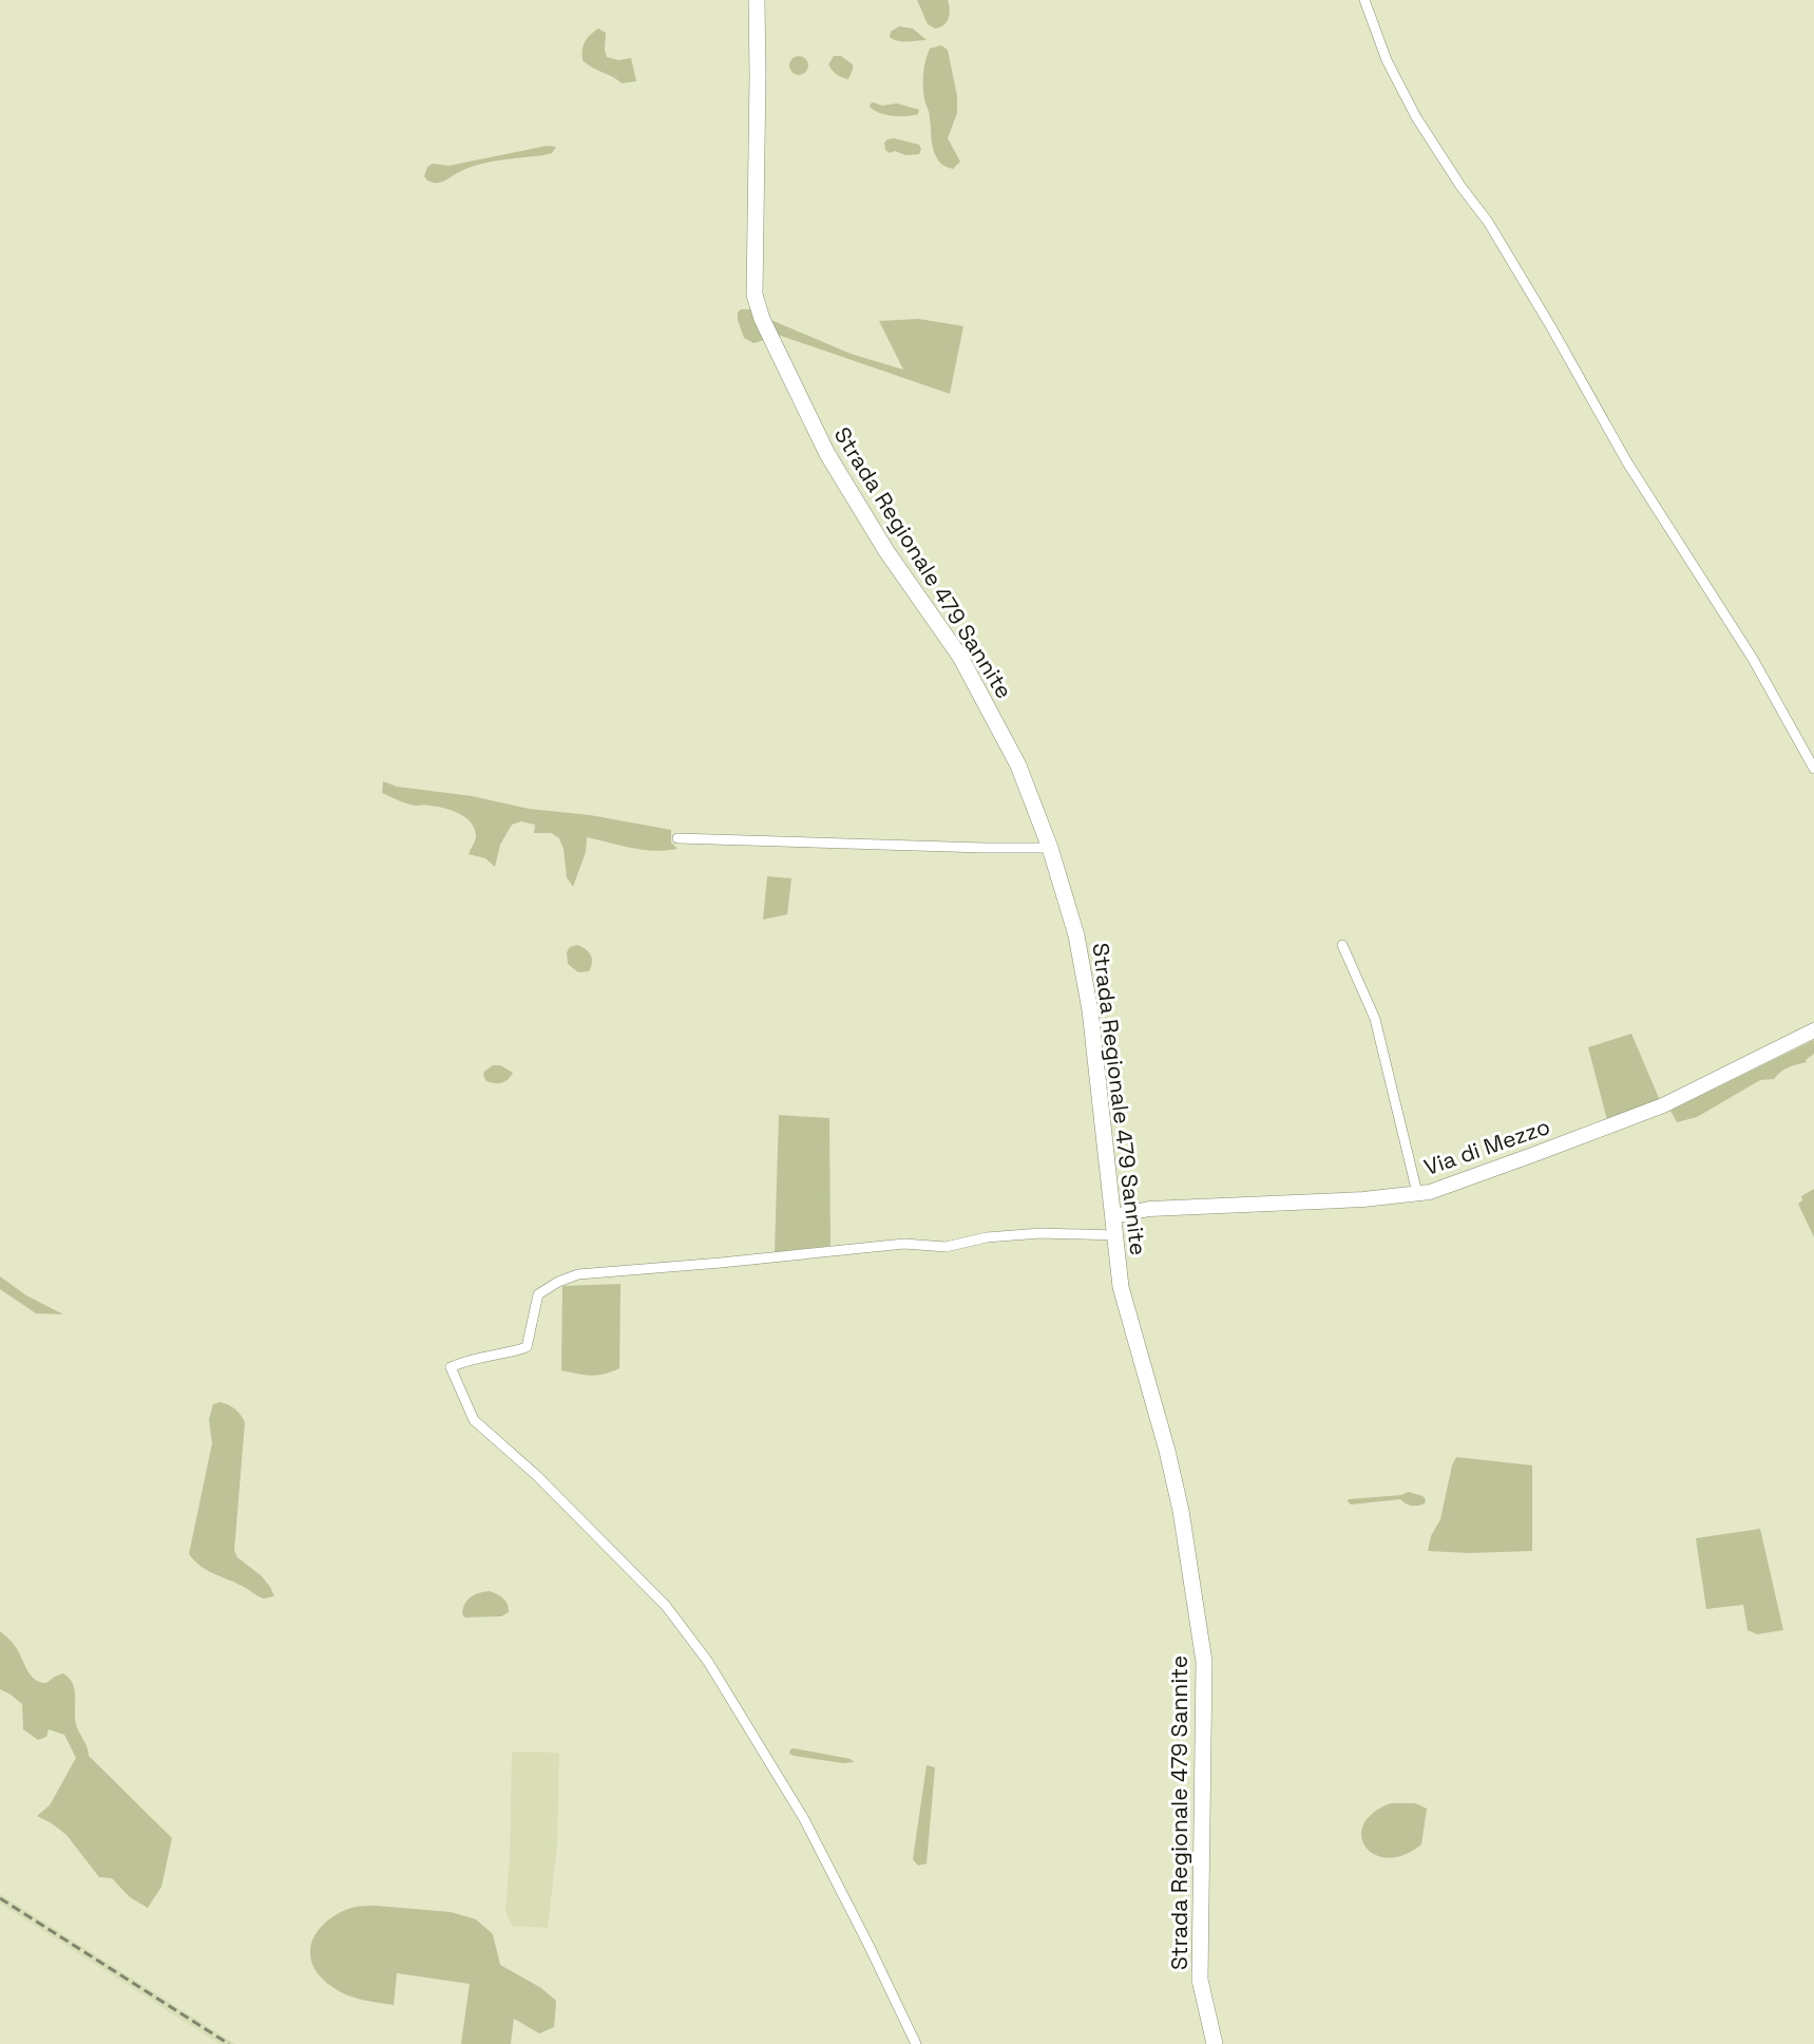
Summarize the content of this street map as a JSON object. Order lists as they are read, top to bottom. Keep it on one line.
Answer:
{"streets":{"main road":["Strada Regionale 479 Sannite","Via di Mezzo"]},"crossings":[["Strada Regionale 479 Sannite","Via di Mezzo"]]}
